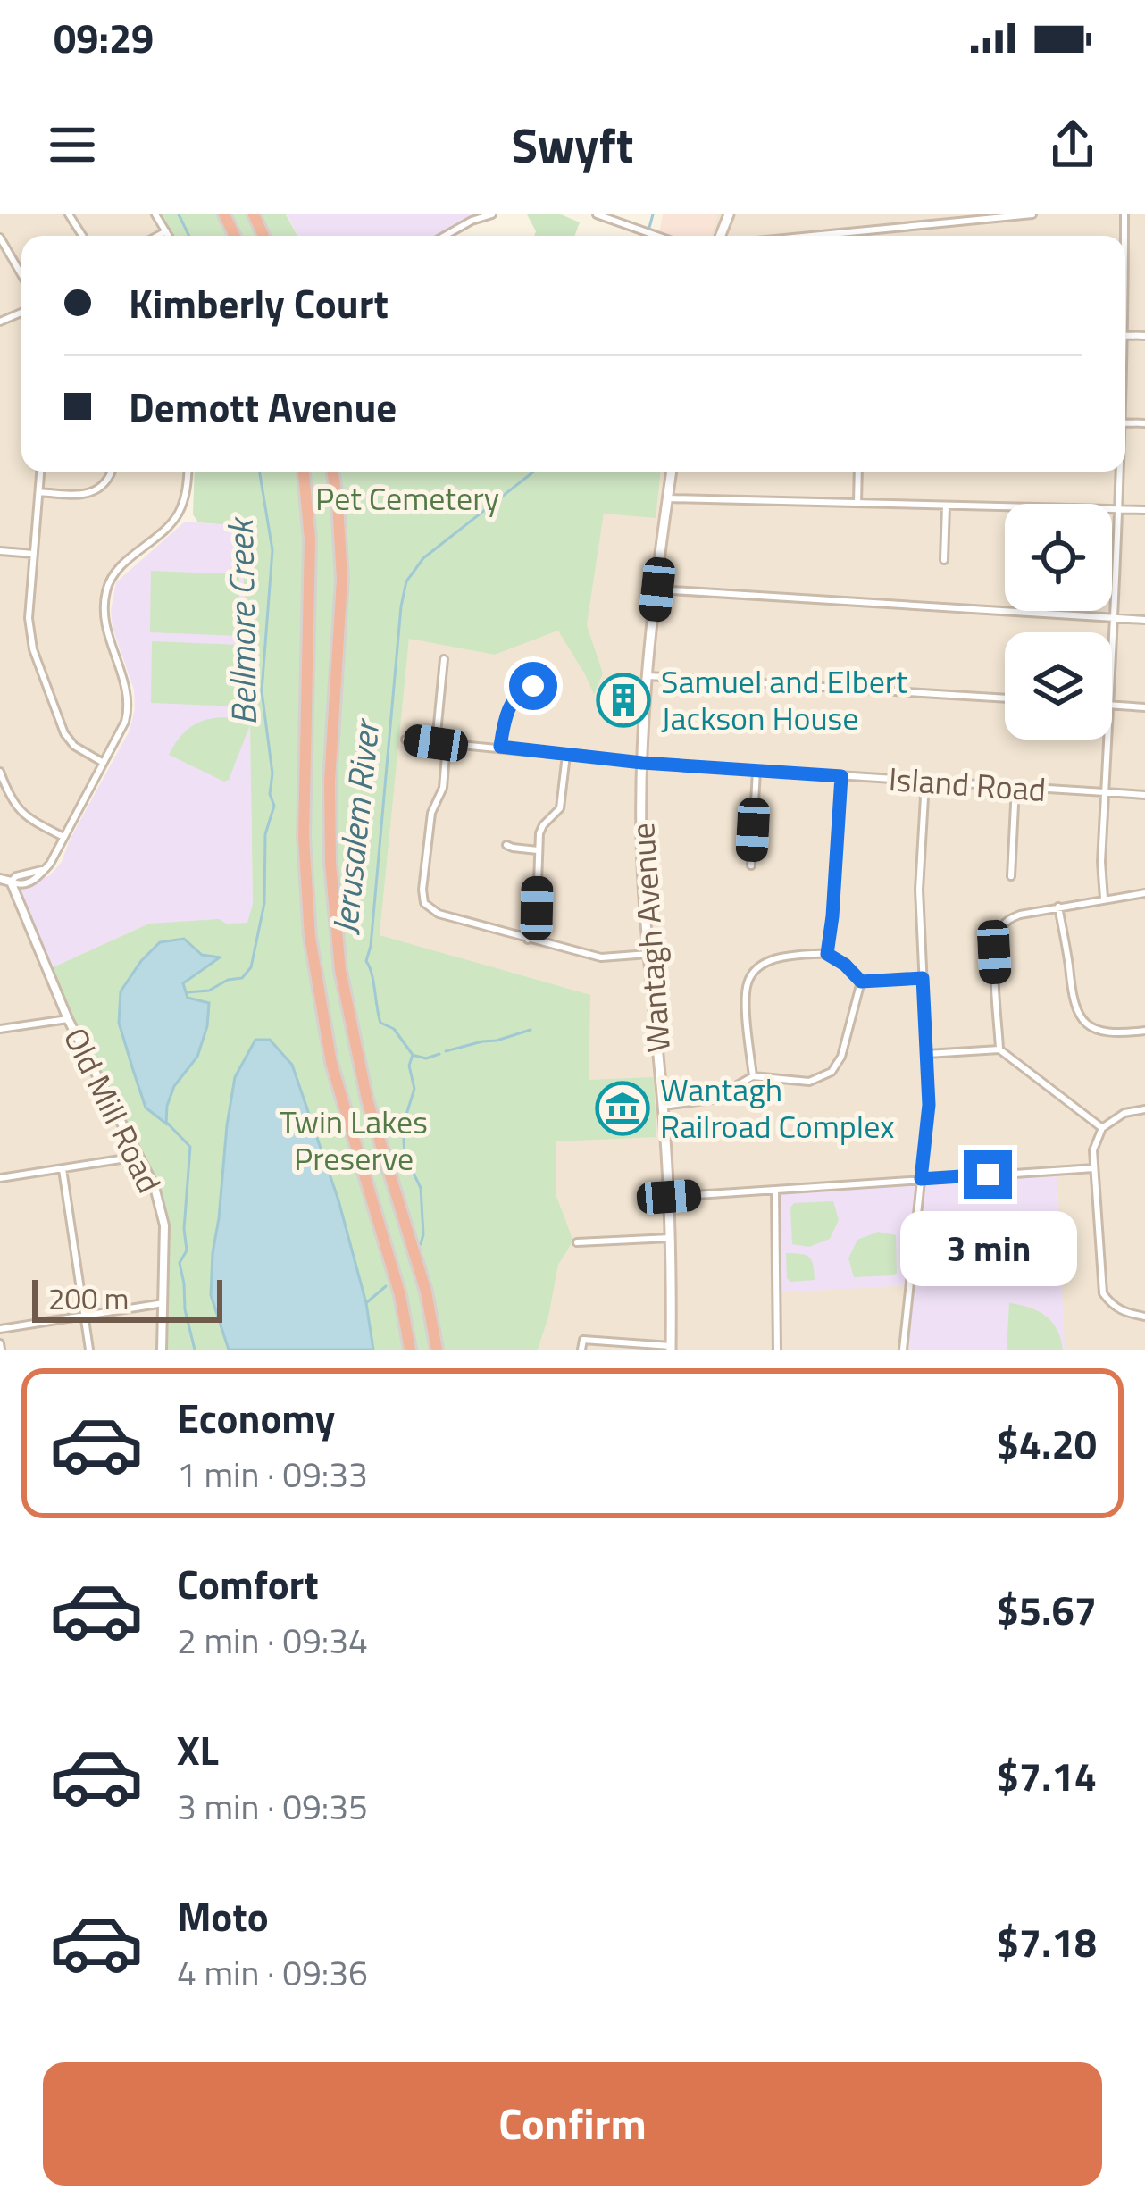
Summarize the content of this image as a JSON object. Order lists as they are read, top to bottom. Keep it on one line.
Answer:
{"streets":{"main road":["Wantagh Avenue"],"street":["Island Road","Old Mill Road"]},"crossings":[["Island Road","Wantagh Avenue"]],"water":["Bellmore Creek","Jerusalem River"],"parks":["Pet Cemetery","Twin Lakes Preserve"],"places":{"building":["Samuel and Elbert Jackson House"],"museum":["Wantagh Railroad Complex"]},"scale_bar":"200 m","page":{"status":"09:29","header":"Swyft","banner":["Kimberly Court","Demott Avenue"],"bubble":"3 min","scale":"200 m","list":[{"name":"Economy","note":"1 min · 09:33","value":"$4.20"},{"name":"Comfort","note":"2 min · 09:34","value":"$5.67"},{"name":"XL","note":"3 min · 09:35","value":"$7.14"},{"name":"Moto","note":"4 min · 09:36","value":"$7.18"}],"buttons":"Confirm"}}
